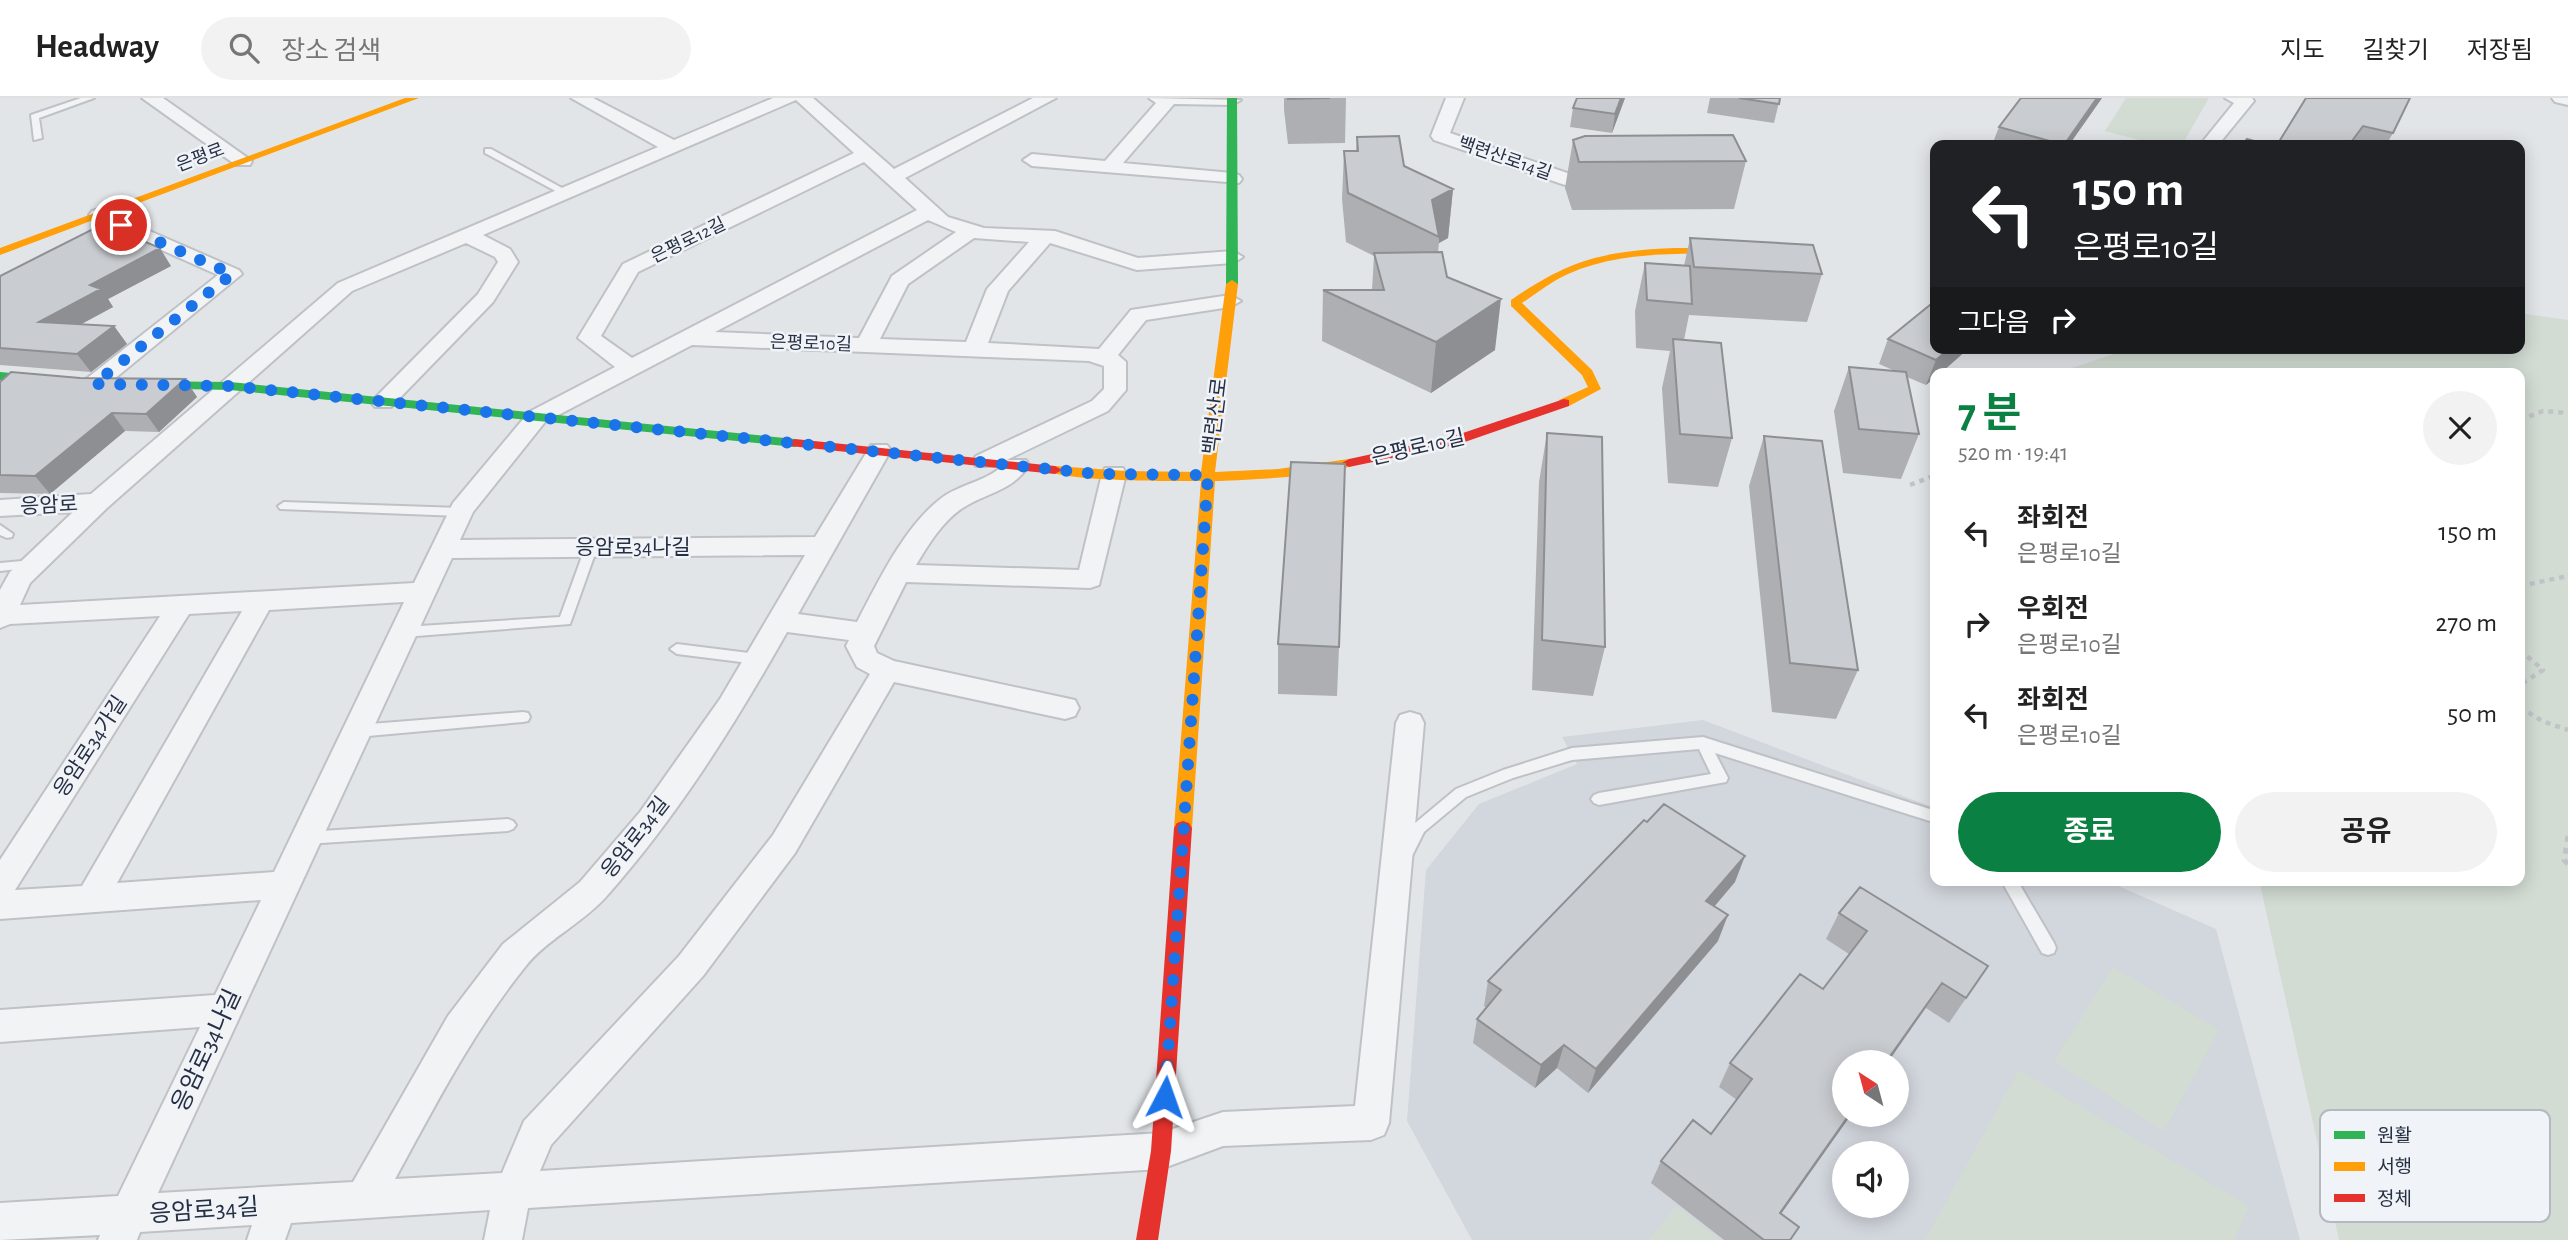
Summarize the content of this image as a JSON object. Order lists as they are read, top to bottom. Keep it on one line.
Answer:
{"streets":{"main road":["은평로","은평로10길","백련산로"],"street":["백련산로14길","은평로12길","응암로","응암로34나길","응암로34가길","응암로34길"]},"crossings":[["은평로10길","백련산로"],["은평로10길","응암로34나길"],["은평로10길","응암로34길"],["백련산로","응암로34길"],["응암로34나길","응암로34길"]],"legend":["원활","서행","정체"],"north":"top left","page":{"header":"Headway","search":"장소 검색","nav":["지도","길찾기","저장됨"],"turn":["150 m","은평로10길"],"then":"그다음","heading":["7 분","520 m · 19:41"],"list":[{"name":"좌회전","note":"은평로10길","value":"150 m"},{"name":"우회전","note":"은평로10길","value":"270 m"},{"name":"좌회전","note":"은평로10길","value":"50 m"}],"buttons":["종료","공유"]}}
